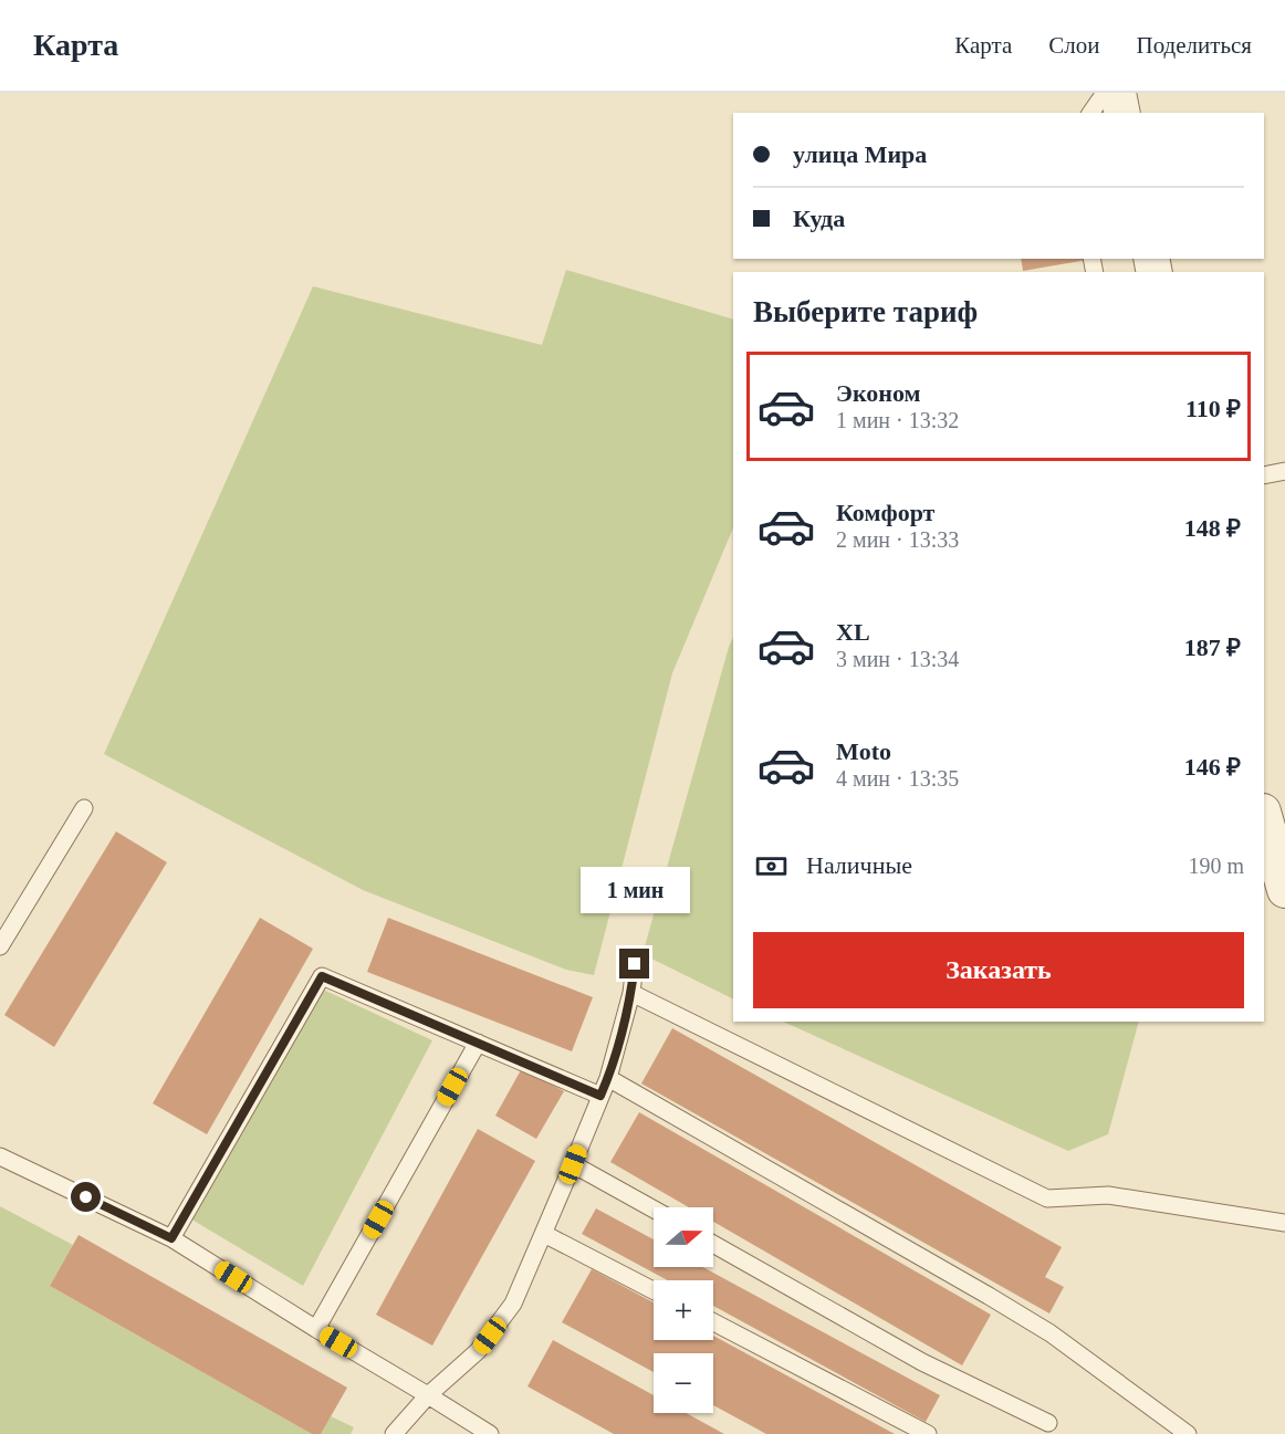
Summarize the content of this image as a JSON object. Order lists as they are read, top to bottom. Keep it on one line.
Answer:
{"north":"right","page":{"header":"Карта","nav":["Карта","Слои","Поделиться"],"banner":["улица Мира","Куда"],"heading":"Выберите тариф","list":[{"name":"Эконом","note":"1 мин · 13:32","value":"110 ₽"},{"name":"Комфорт","note":"2 мин · 13:33","value":"148 ₽"},{"name":"XL","note":"3 мин · 13:34","value":"187 ₽"},{"name":"Moto","note":"4 мин · 13:35","value":"146 ₽"}],"pay":["Наличные","190 m"],"bubble":"1 мин","buttons":"Заказать","map_buttons":["+","−"]}}
